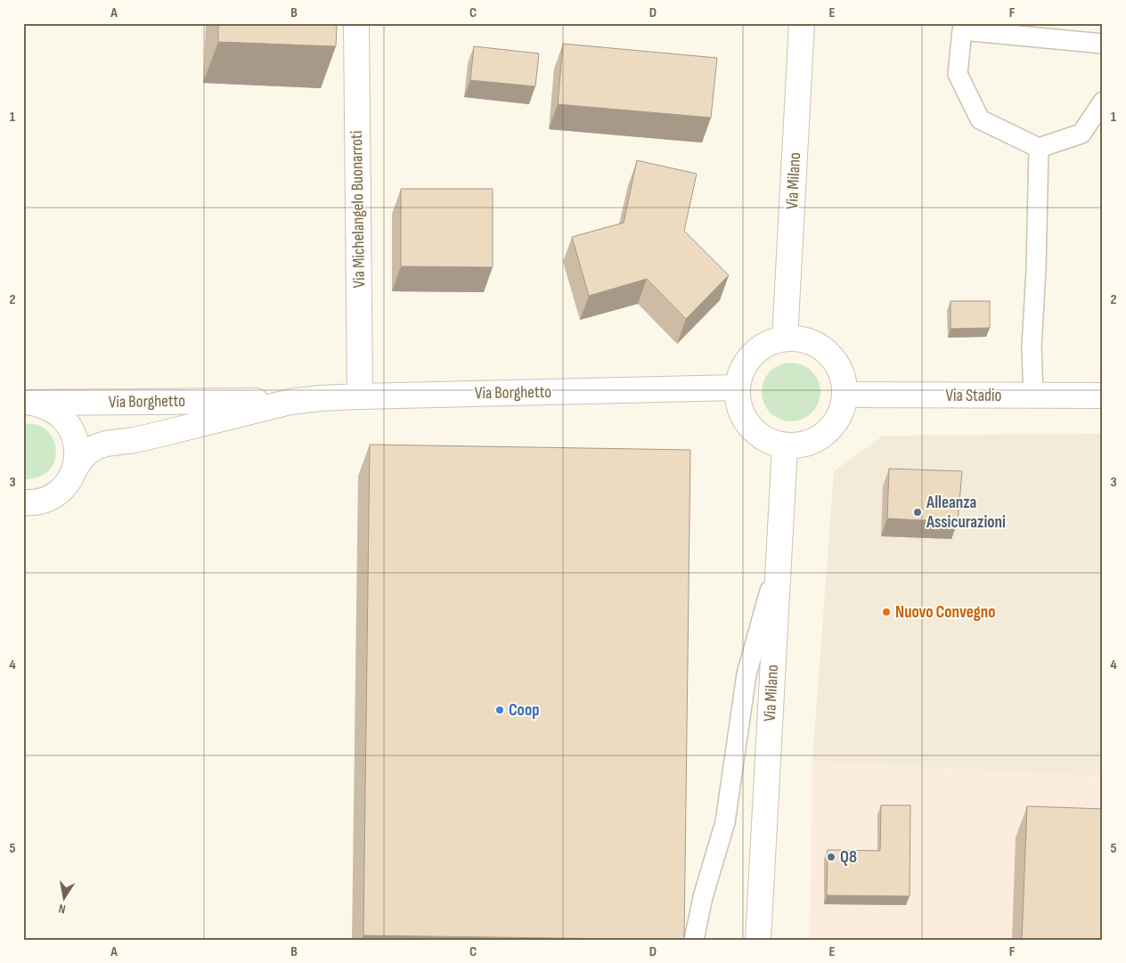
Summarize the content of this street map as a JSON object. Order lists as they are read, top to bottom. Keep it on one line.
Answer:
{"streets":{"street":["Via Milano","Via Michelangelo Buonarroti","Via Borghetto","Via Stadio"]},"crossings":[["Via Milano","Via Borghetto"],["Via Milano","Via Stadio"],["Via Michelangelo Buonarroti","Via Borghetto"],["Via Borghetto","Via Stadio"]],"places":["Alleanza Assicurazioni","Nuovo Convegno","Coop","Q8"],"north":"bottom","grid":{"columns":["A","B","C","D","E","F"],"rows":["1","2","3","4","5"]}}
